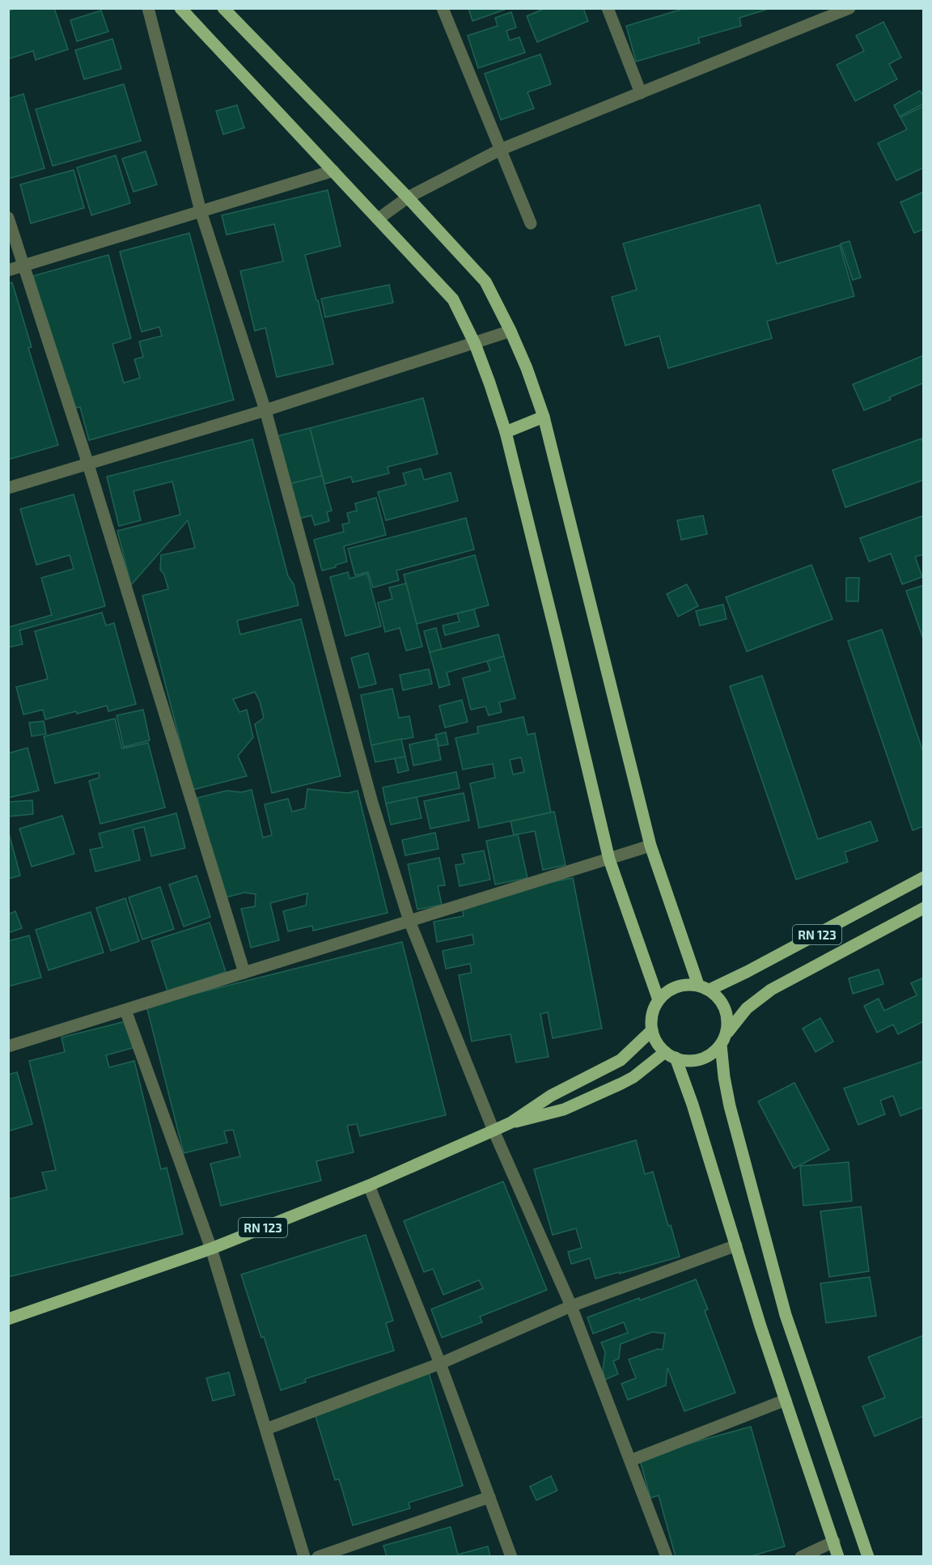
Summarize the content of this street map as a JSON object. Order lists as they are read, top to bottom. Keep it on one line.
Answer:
{"streets":{"main road":["RN 123"]}}
